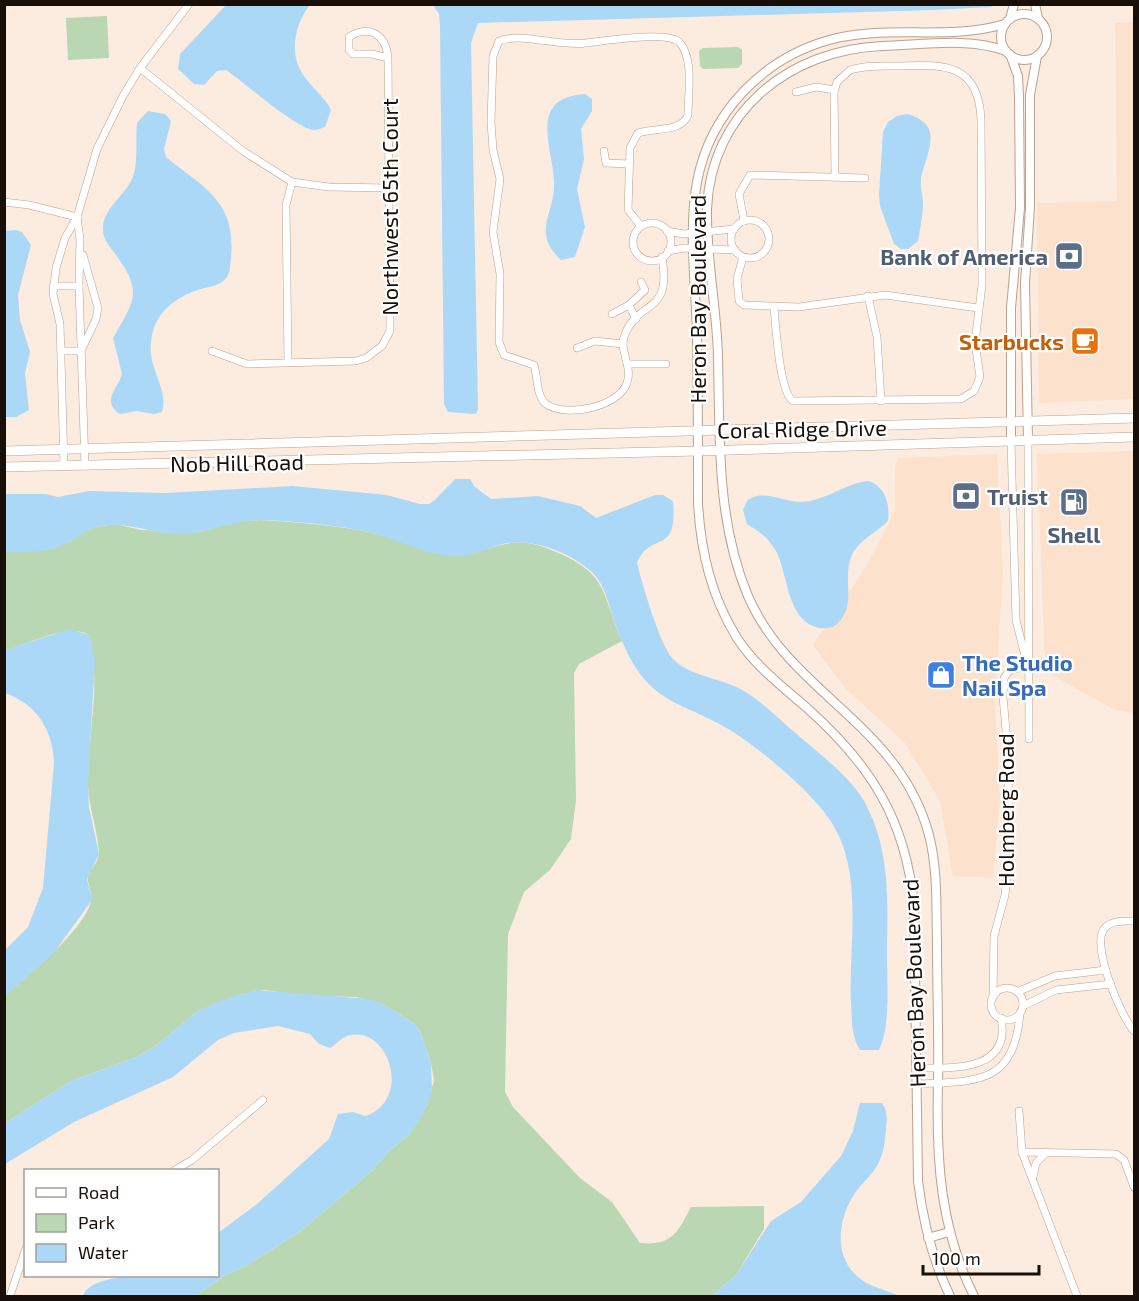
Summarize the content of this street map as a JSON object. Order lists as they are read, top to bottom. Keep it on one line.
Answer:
{"streets":{"main road":["Coral Ridge Drive","Nob Hill Road"],"street":["Northwest 65th Court","Heron Bay Boulevard","Holmberg Road"]},"crossings":[["Heron Bay Boulevard","Coral Ridge Drive"],["Coral Ridge Drive","Nob Hill Road"]],"places":{"bank":["Bank of America","Truist"],"cafe":["Starbucks"],"fuel station":["Shell"],"shop":["The Studio Nail Spa"]},"legend":["Road","Park","Water"],"scale_bar":"100 m"}
